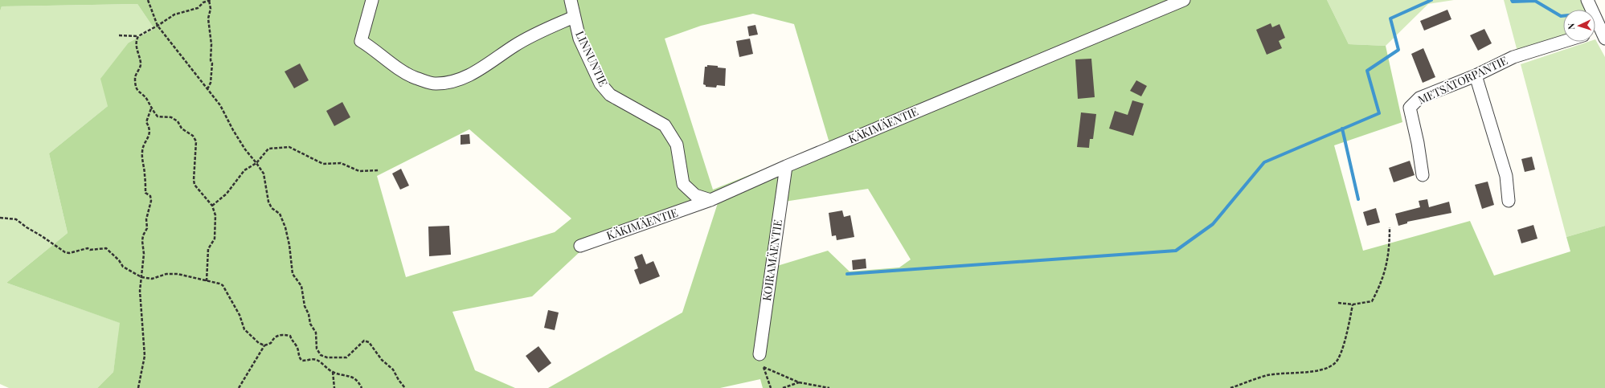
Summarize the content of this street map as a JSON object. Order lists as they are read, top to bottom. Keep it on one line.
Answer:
{"streets":{"street":["LINNUNTIE","METSÄTORPANTIE","KÄKIMÄENTIE","KOIRAMÄENTIE"]},"crossings":[["LINNUNTIE","KÄKIMÄENTIE"],["KÄKIMÄENTIE","KOIRAMÄENTIE"]],"north":"left"}
